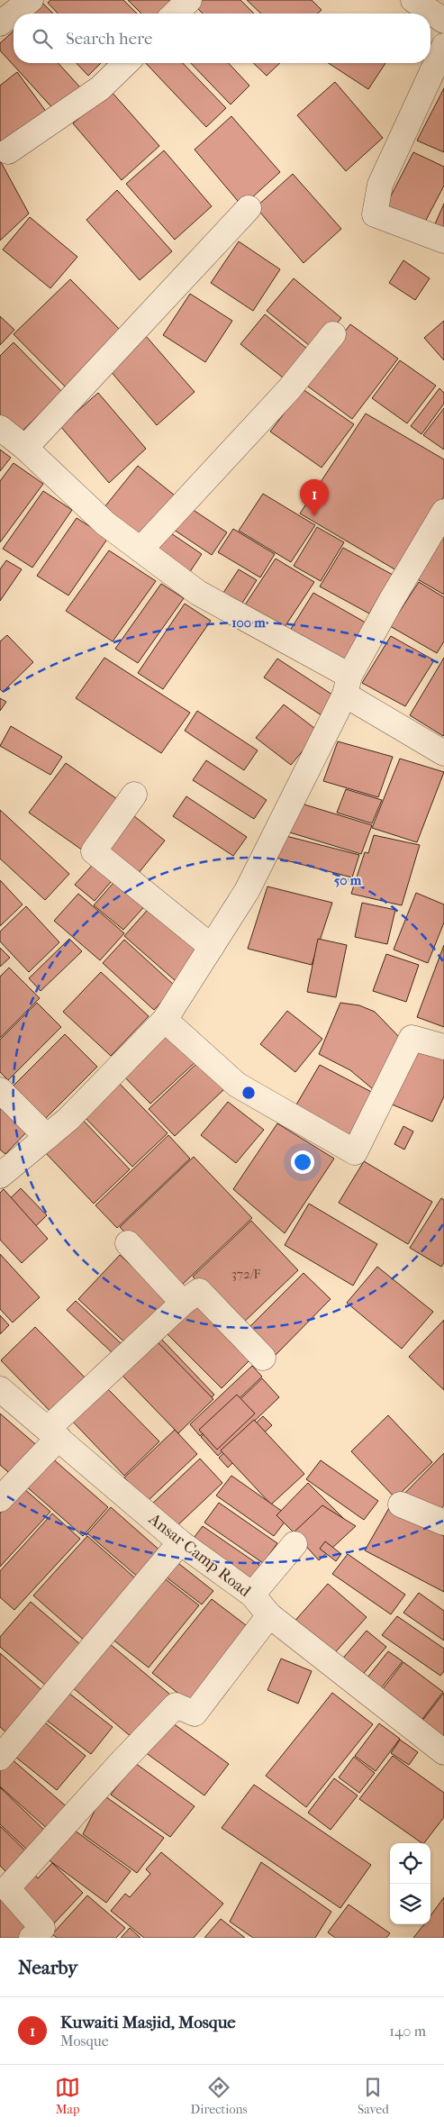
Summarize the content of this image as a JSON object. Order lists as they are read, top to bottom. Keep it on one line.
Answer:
{"streets":{"street":["Ansar Camp Road"]},"house_numbers":["372/F"],"page":{"search":"Search here","pins":"1","heading":"Nearby","list":[{"mark":"1","name":"Kuwaiti Masjid, Mosque","note":"Mosque","value":"140 m"}],"nav":["Map","Directions","Saved"]},"rings":["100 m","50 m"]}
